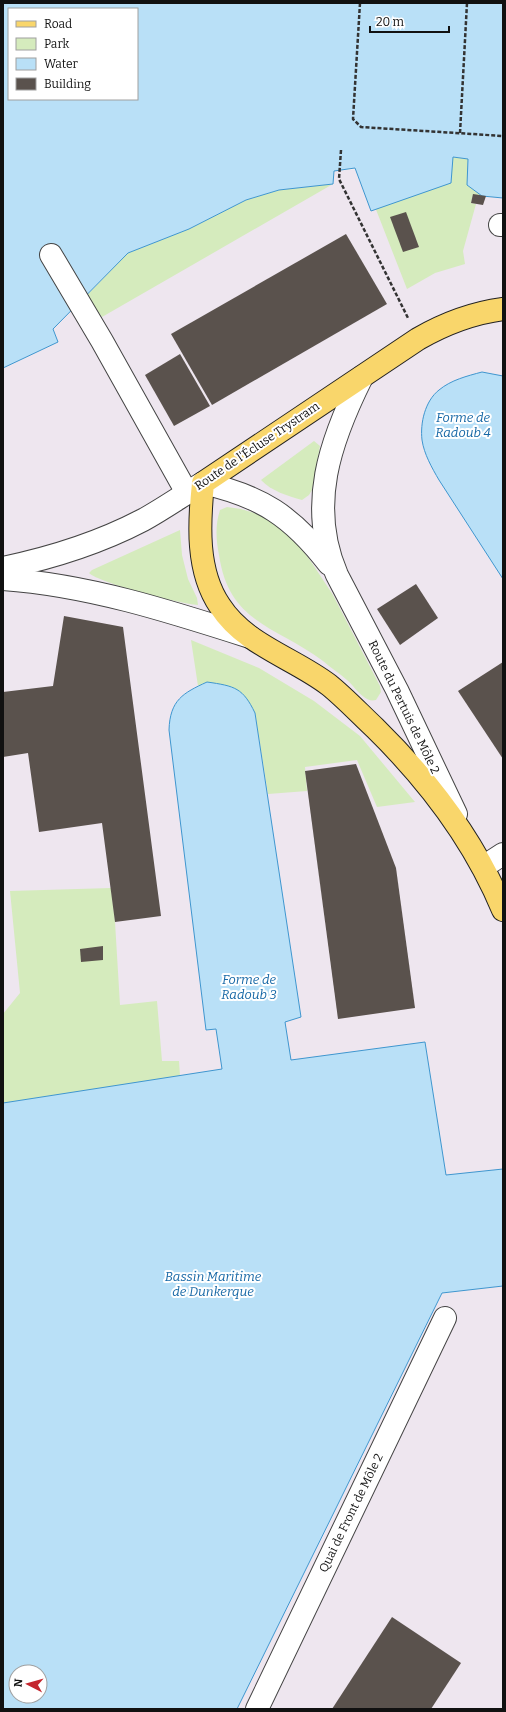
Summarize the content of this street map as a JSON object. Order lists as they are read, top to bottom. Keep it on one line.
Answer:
{"streets":{"main road":["Route de l'Écluse Trystram","Route du Pertuis de Môle 2"],"street":["Quai de Front de Môle 2"]},"crossings":[["Route de l'Écluse Trystram","Route du Pertuis de Môle 2"]],"water":["Forme de Radoub 4","Forme de Radoub 3","Bassin Maritime de Dunkerque"],"legend":["Road","Park","Water","Building"],"scale_bar":"20 m","north":"left"}
